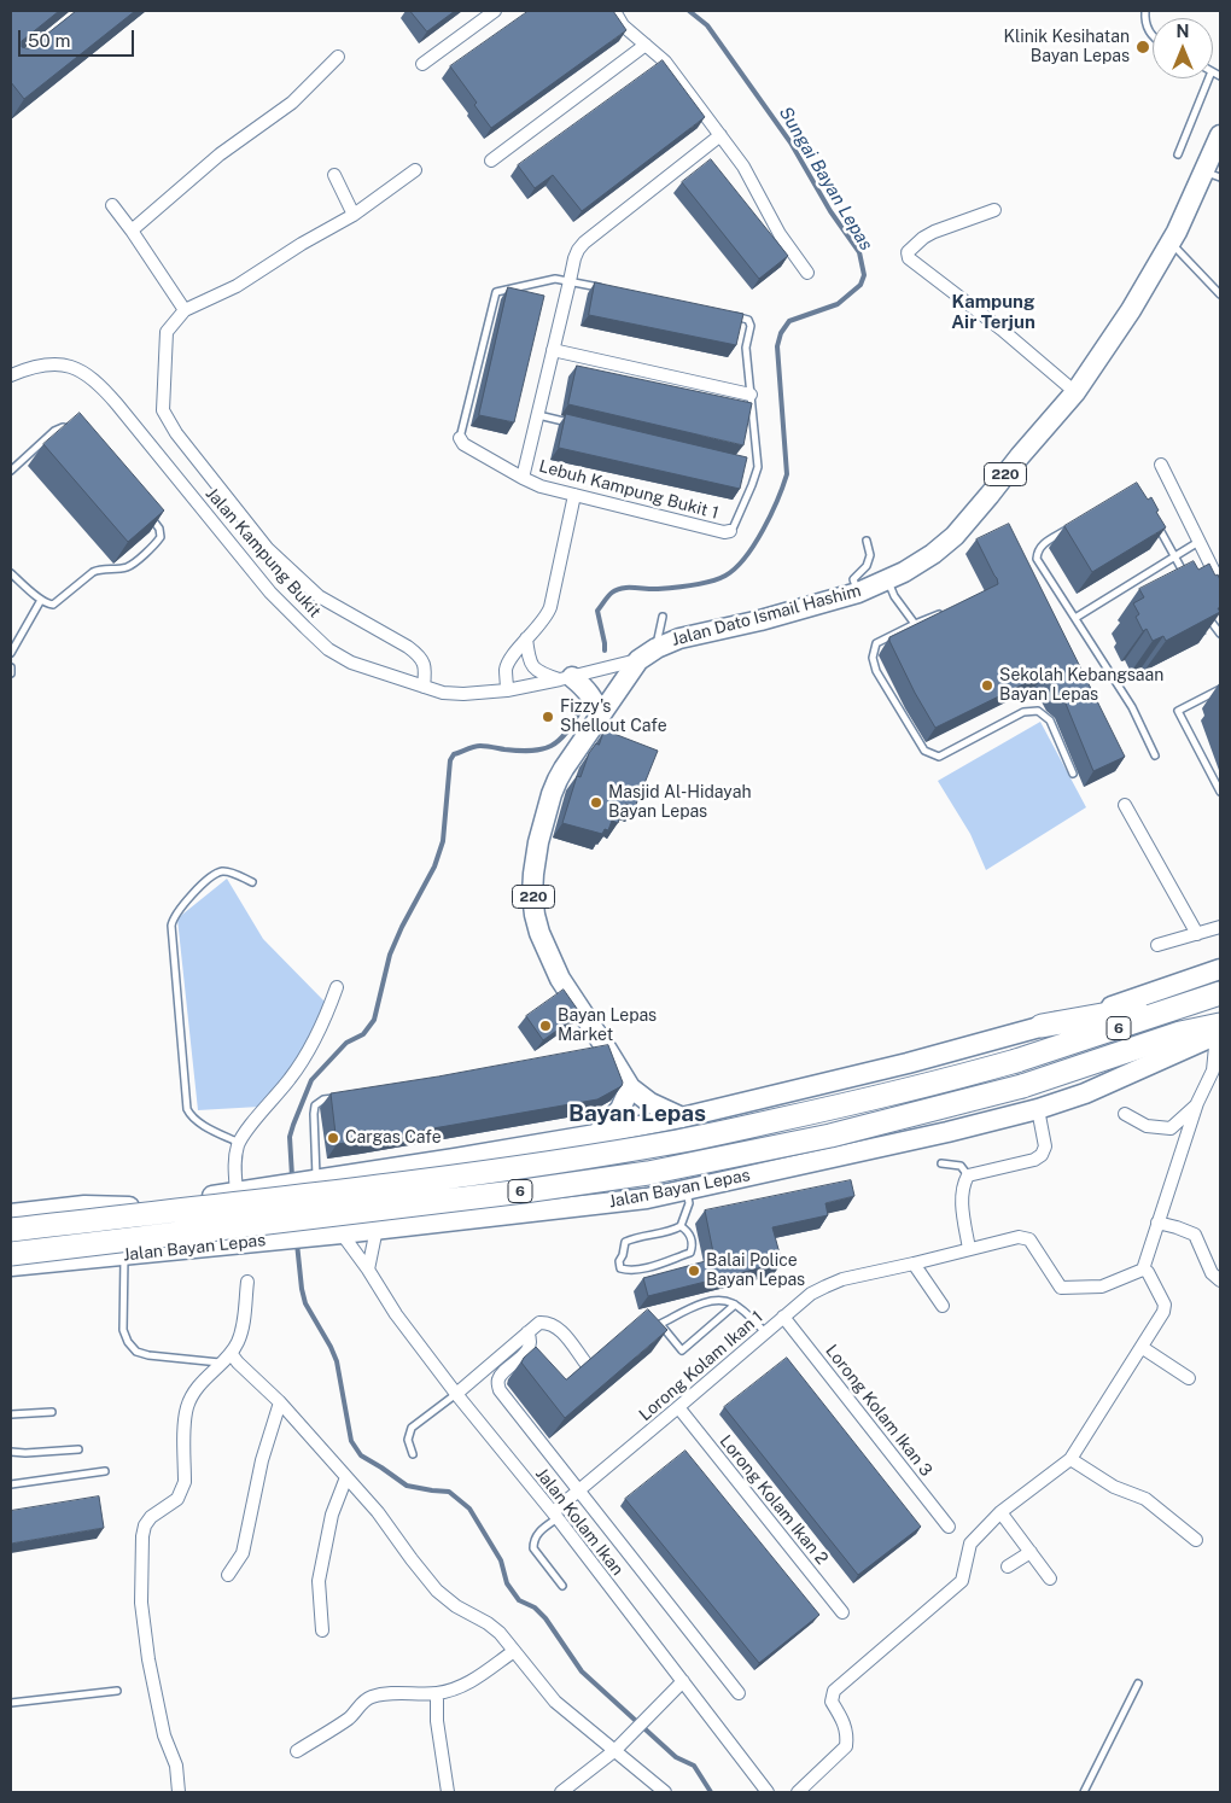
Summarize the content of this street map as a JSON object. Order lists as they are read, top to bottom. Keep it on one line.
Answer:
{"streets":{"highway":["6","Jalan Bayan Lepas"],"main road":["220","Jalan Dato Ismail Hashim"],"street":["Lebuh Kampung Bukit 1","Jalan Kampung Bukit","Lorong Kolam Ikan 1","Lorong Kolam Ikan 3","Lorong Kolam Ikan 2","Jalan Kolam Ikan"]},"crossings":[["Jalan Kampung Bukit","Jalan Dato Ismail Hashim"],["Jalan Bayan Lepas","Jalan Kolam Ikan"],["Lorong Kolam Ikan 1","Lorong Kolam Ikan 3"],["Lorong Kolam Ikan 1","Lorong Kolam Ikan 2"],["Lorong Kolam Ikan 1","Jalan Kolam Ikan"]],"districts":["Kampung Air Terjun","Bayan Lepas"],"water":["Sungai Bayan Lepas"],"places":["Klinik Kesihatan Bayan Lepas","Sekolah Kebangsaan Bayan Lepas","Fizzy's Shellout Cafe","Masjid Al-Hidayah Bayan Lepas","Bayan Lepas Market","Cargas Cafe","Balai Police Bayan Lepas"],"scale_bar":"50 m","north":"top"}
